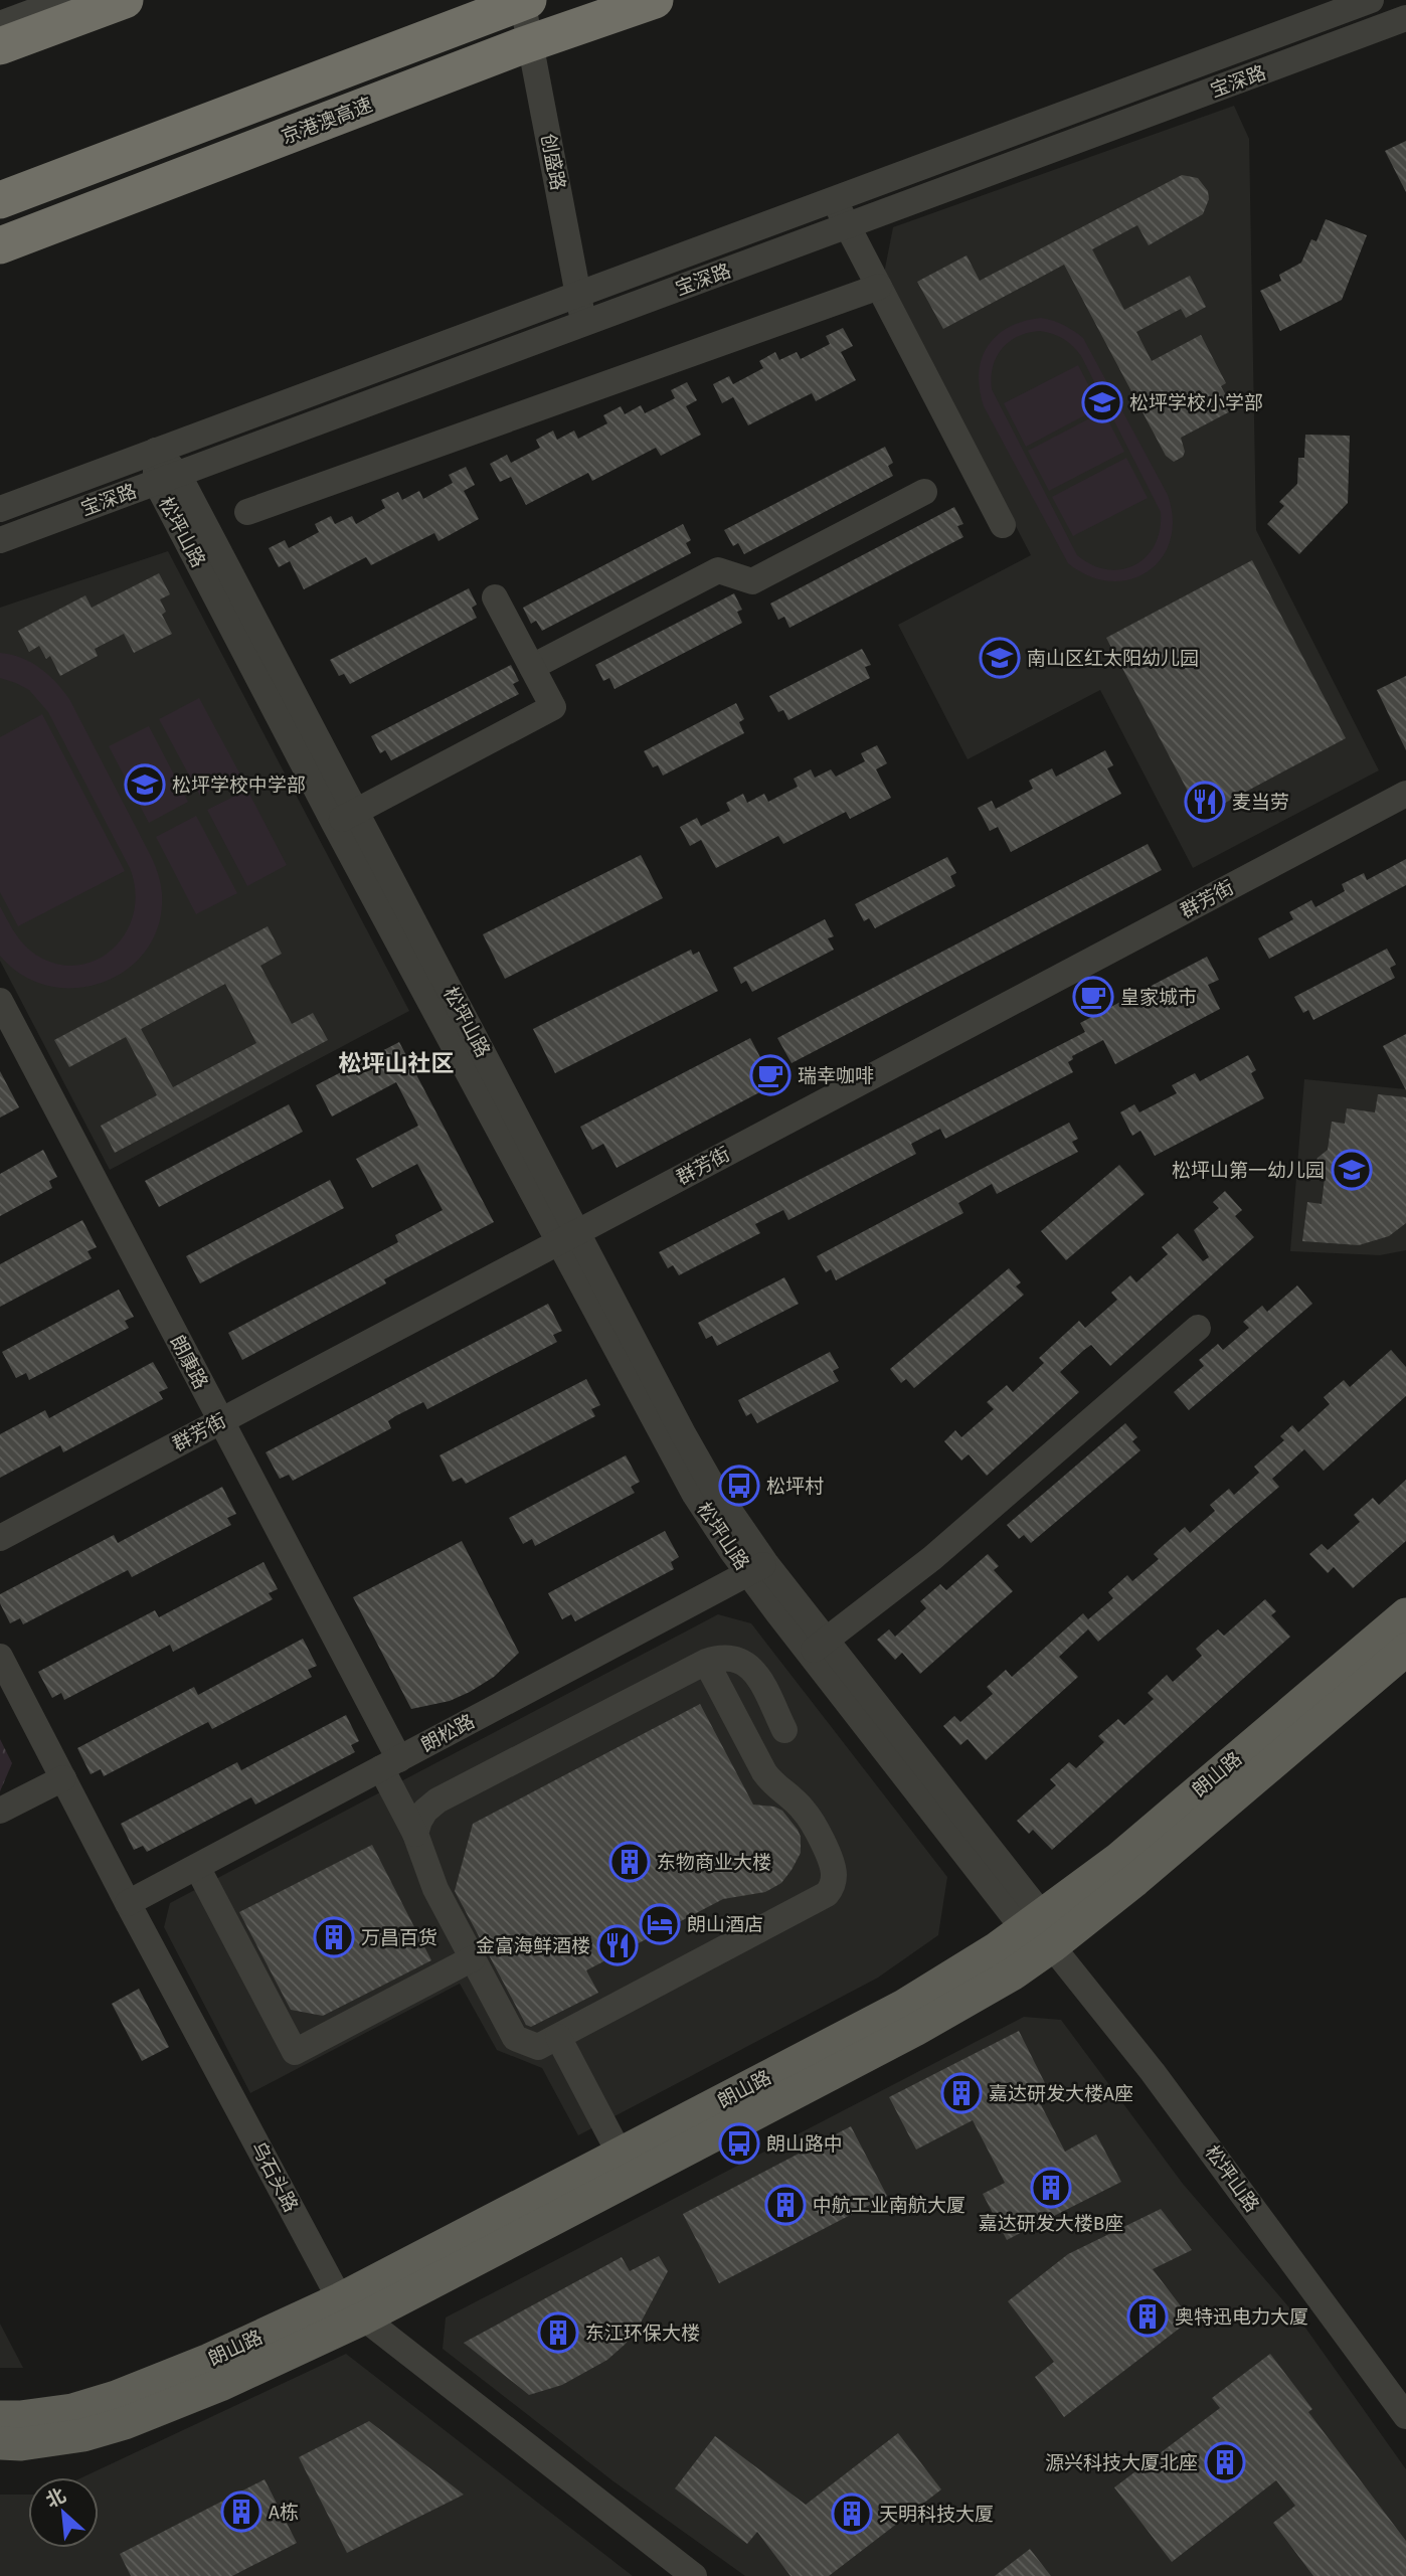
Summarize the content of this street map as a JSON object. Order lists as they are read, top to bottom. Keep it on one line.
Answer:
{"streets":{"highway":["京港澳高速"],"main road":["朗山路"],"street":["宝深路","创盛路","松坪山路","群芳街","朗康路","朗松路","乌石头路"]},"crossings":[["宝深路","创盛路"],["宝深路","松坪山路"],["松坪山路","群芳街"],["松坪山路","朗松路"],["松坪山路","朗山路"],["群芳街","朗康路"],["朗康路","朗松路"],["朗松路","乌石头路"],["朗山路","乌石头路"]],"districts":["松坪山社区"],"places":{"school or university":["松坪学校小学部","南山区红太阳幼儿园","松坪学校中学部","松坪山第一幼儿园"],"restaurant":["麦当劳","金富海鲜酒楼"],"cafe":["皇家城市","瑞幸咖啡"],"bus stop":["松坪村","朗山路中"],"building":["东物商业大楼","万昌百货","嘉达研发大楼A座","嘉达研发大楼B座","中航工业南航大厦","奥特迅电力大厦","东江环保大楼","源兴科技大厦北座","A栋","天明科技大厦"],"hotel":["朗山酒店"]},"north":"top left"}
